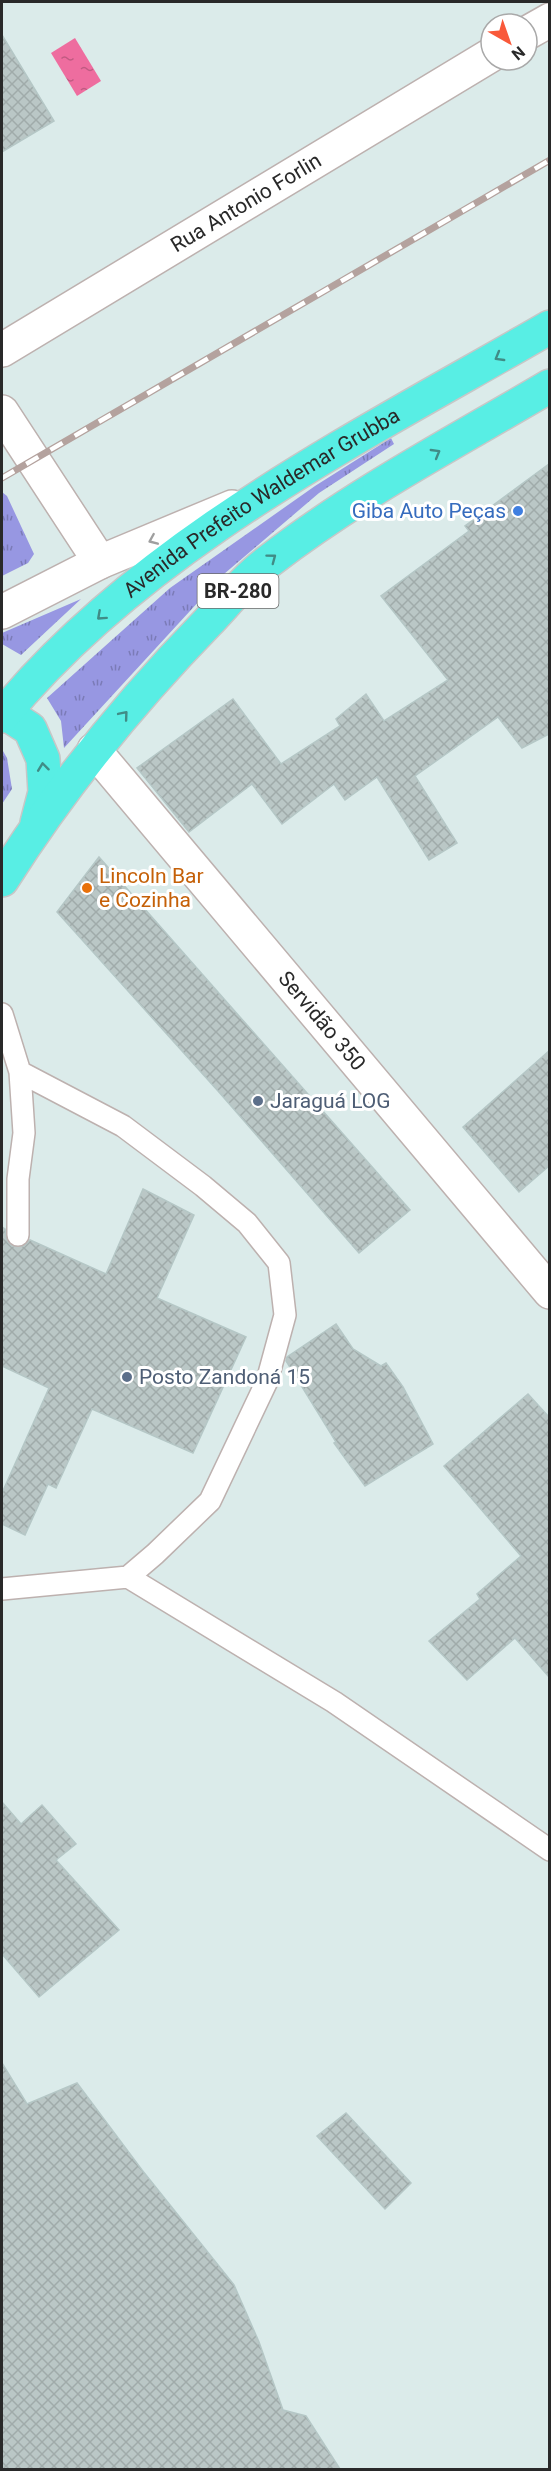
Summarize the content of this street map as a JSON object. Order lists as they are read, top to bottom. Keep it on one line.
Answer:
{"streets":{"highway":["Avenida Prefeito Waldemar Grubba","BR-280"],"street":["Rua Antonio Forlin","Servidão 350"]},"crossings":[["BR-280","Servidão 350"]],"places":["Giba Auto Peças","Lincoln Bar e Cozinha","Jaraguá LOG","Posto Zandoná 15"],"north":"bottom right"}
